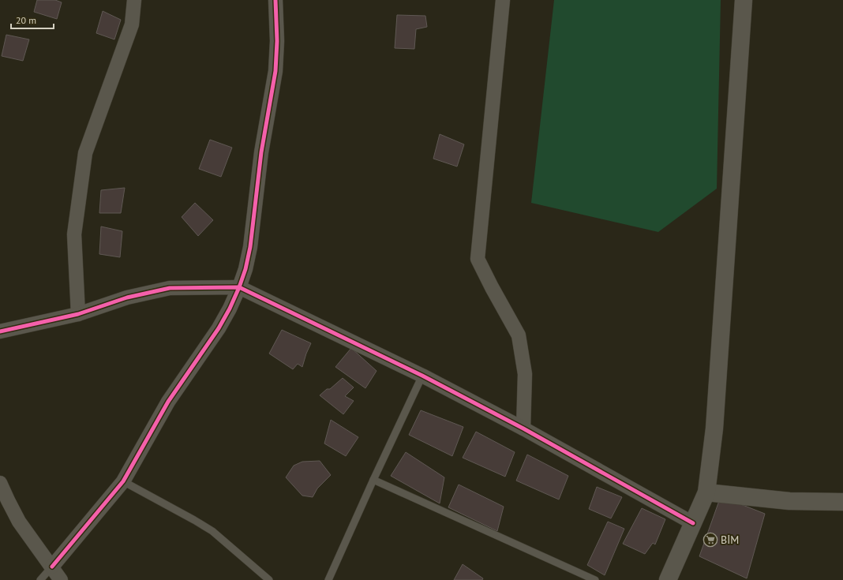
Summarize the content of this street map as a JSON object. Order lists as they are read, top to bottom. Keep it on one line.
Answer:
{"places":{"supermarket":["BİM"]},"scale_bar":"20 m"}
